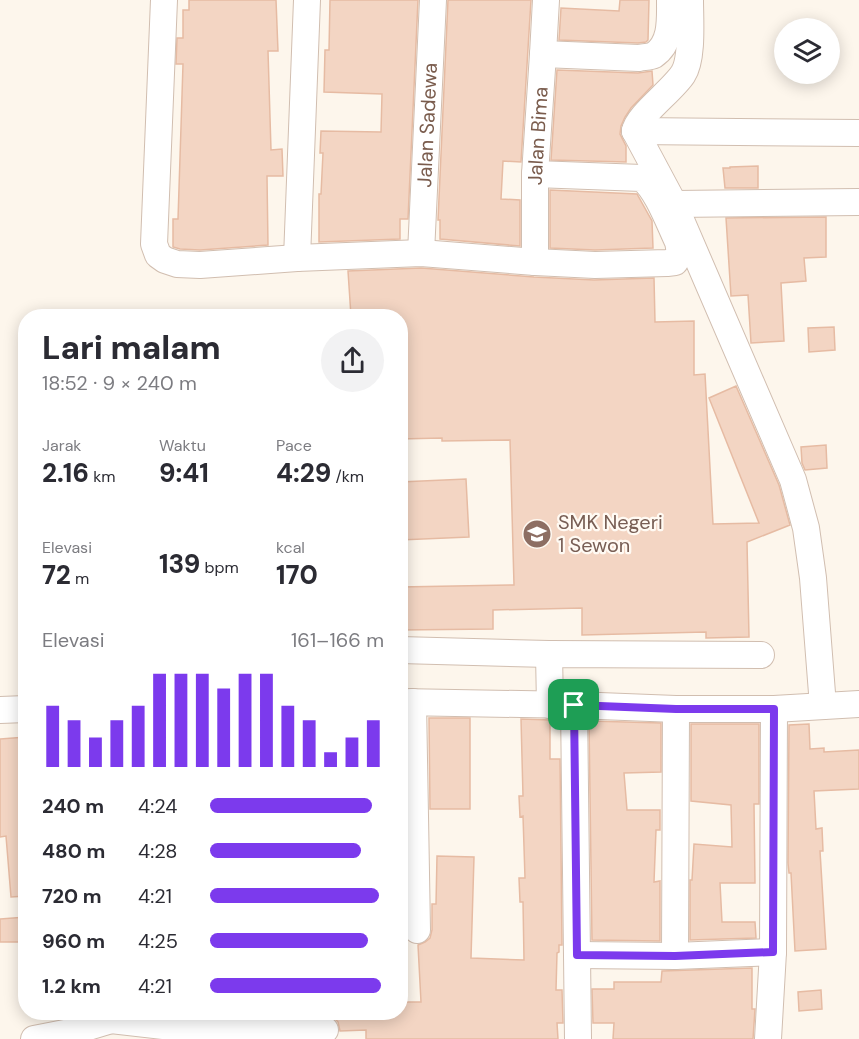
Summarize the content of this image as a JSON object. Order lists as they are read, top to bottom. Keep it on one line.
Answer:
{"streets":{"street":["Jalan Sadewa","Jalan Bima"]},"places":{"school or university":["SMK Negeri 1 Sewon"]},"page":{"heading":["Lari malam","18:52 · 9 × 240 m"],"stats":[["Jarak","2.16 km"],["Waktu","9:41"],["Pace","4:29 /km"],["Elevasi","72 m"],["139 bpm"],["kcal","170"]],"chart":["Elevasi","161–166 m"],"list":[{"name":"240 m","note":"4:24"},{"name":"480 m","note":"4:28"},{"name":"720 m","note":"4:21"},{"name":"960 m","note":"4:25"},{"name":"1.2 km","note":"4:21"}]}}
